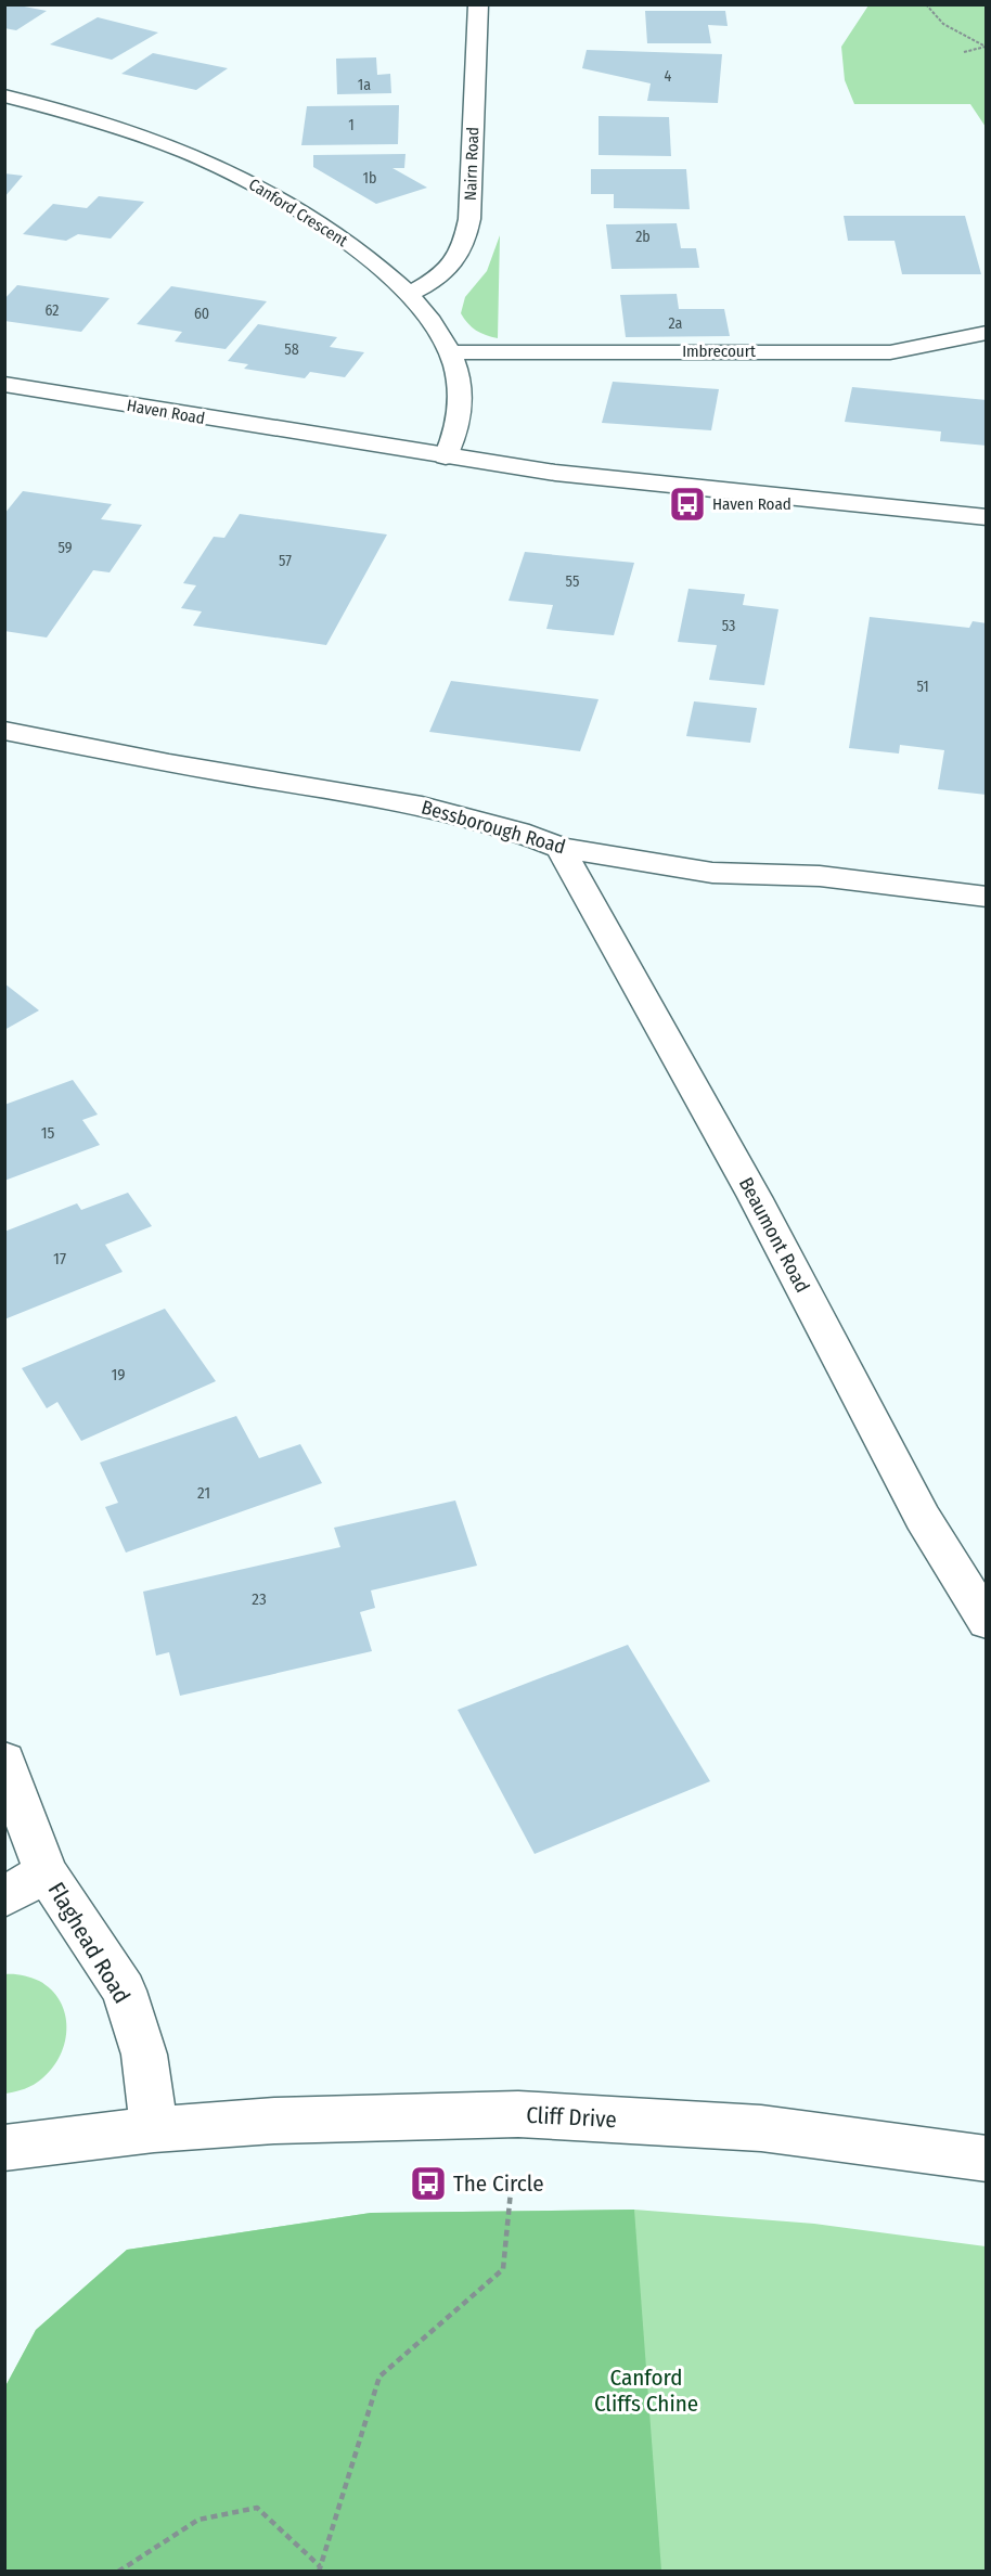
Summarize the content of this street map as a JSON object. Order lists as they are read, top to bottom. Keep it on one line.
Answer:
{"streets":{"street":["Nairn Road","Canford Crescent","Imbrecourt","Haven Road","Bessborough Road","Beaumont Road","Flaghead Road","Cliff Drive"]},"crossings":[["Nairn Road","Canford Crescent"],["Canford Crescent","Imbrecourt"],["Canford Crescent","Haven Road"],["Bessborough Road","Beaumont Road"],["Flaghead Road","Cliff Drive"]],"parks":["Canford Cliffs Chine"],"places":{"bus stop":["Haven Road","The Circle"]},"house_numbers":["4","1a","1","1b","2b","62","60","2a","58","59","57","55","53","51","15","17","19","21","23"]}
